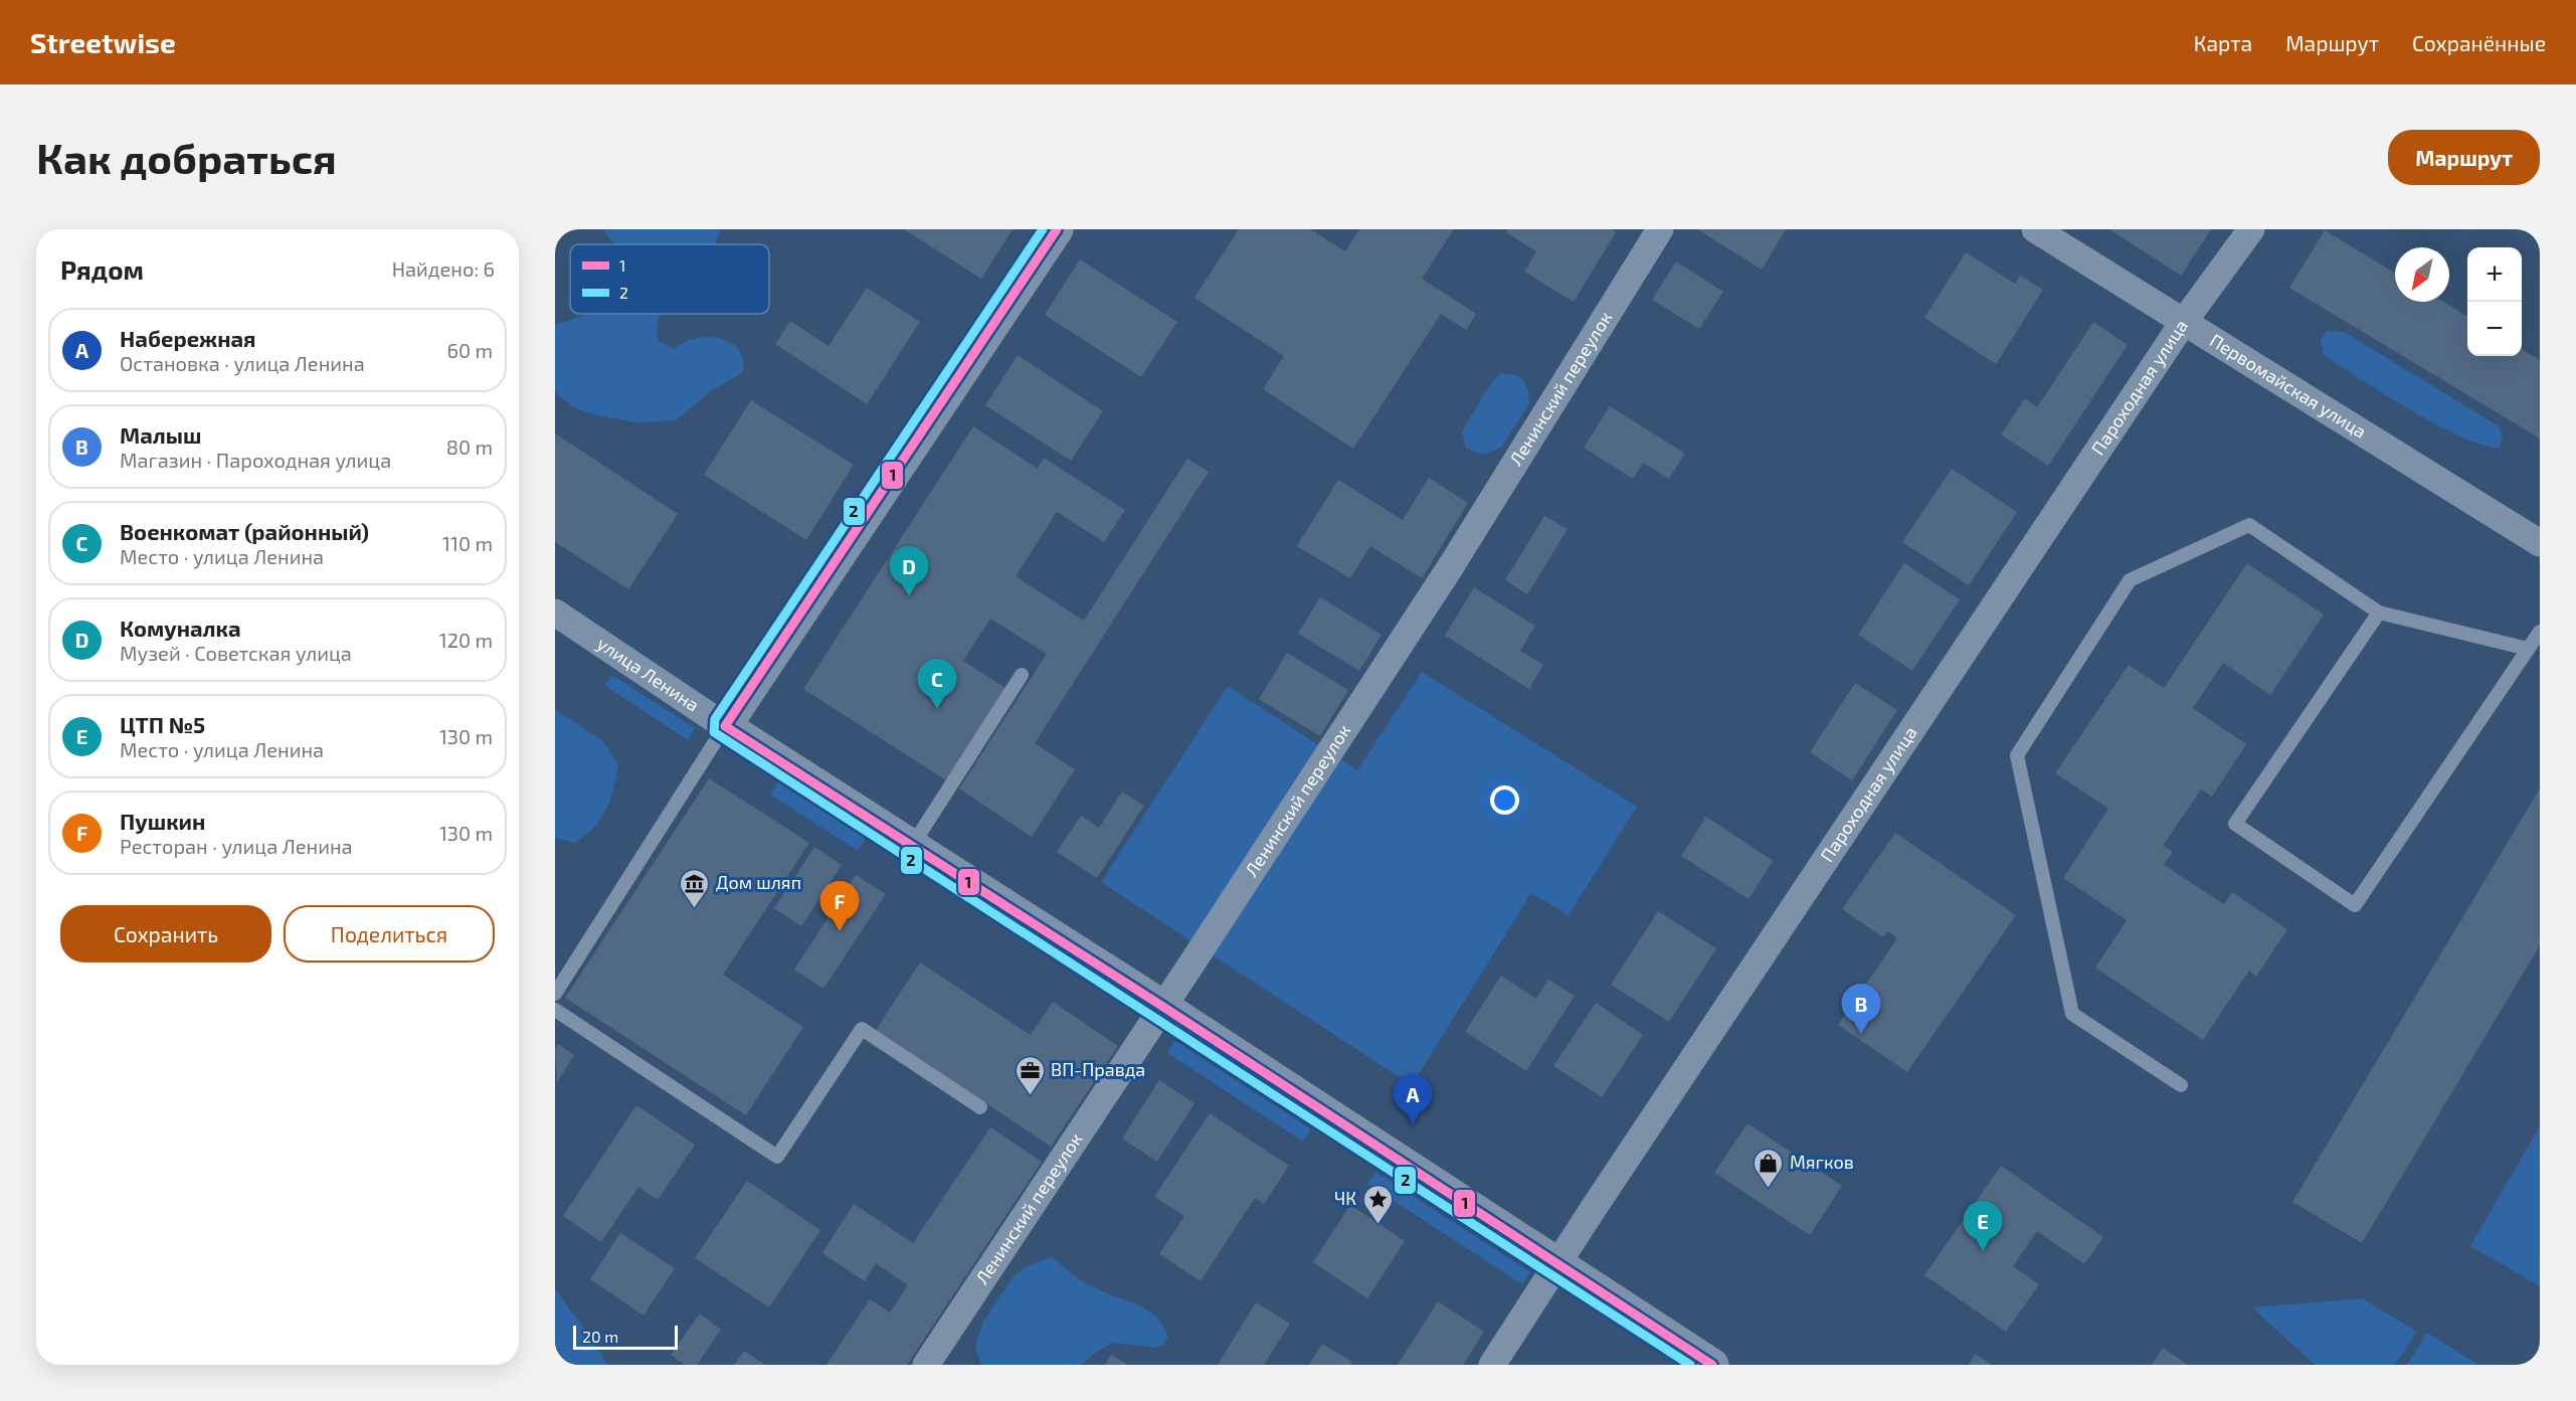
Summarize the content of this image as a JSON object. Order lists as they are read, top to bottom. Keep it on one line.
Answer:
{"streets":{"street":["Первомайская улица","Ленинский переулок","Пароходная улица","улица Ленина"]},"crossings":[["Первомайская улица","Пароходная улица"],["Ленинский переулок","улица Ленина"],["Пароходная улица","улица Ленина"]],"places":{"museum":["Дом шляп"],"office":["ВП-Правда"],"shop":["Мягков"],"place":["ЧК"]},"lines":["transit line 1","transit line 2"],"legend":["1","2"],"scale_bar":"20 m","north":"bottom left","page":{"header":"Streetwise","nav":["Карта","Маршрут","Сохранённые"],"buttons":["Маршрут",["Сохранить","Поделиться"]],"title":"Как добраться","heading":["Рядом","Найдено: 6"],"map_buttons":["+","−"],"list":[{"mark":"A","name":"Набережная","note":"Остановка · улица Ленина","value":"60 m"},{"mark":"B","name":"Малыш","note":"Магазин · Пароходная улица","value":"80 m"},{"mark":"C","name":"Военкомат (районный)","note":"Место · улица Ленина","value":"110 m"},{"mark":"D","name":"Комуналка","note":"Музей · Советская улица","value":"120 m"},{"mark":"E","name":"ЦТП №5","note":"Место · улица Ленина","value":"130 m"},{"mark":"F","name":"Пушкин","note":"Ресторан · улица Ленина","value":"130 m"}],"pins":["D","C","F","B","A","E"],"scale":"20 m"}}
